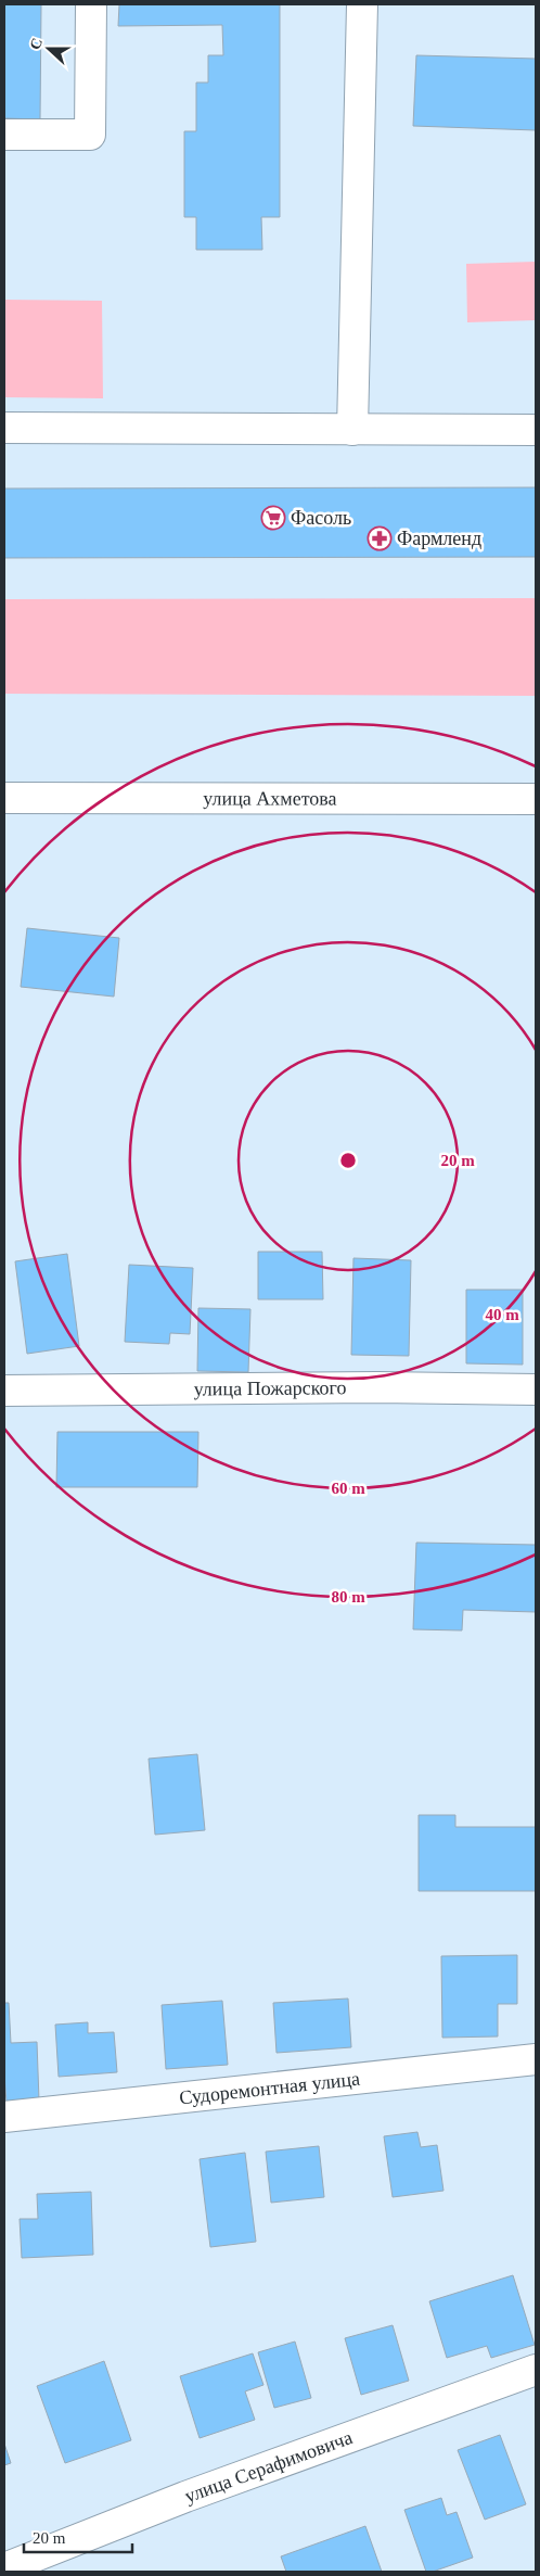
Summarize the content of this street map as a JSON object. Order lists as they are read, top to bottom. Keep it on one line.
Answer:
{"streets":{"street":["улица Ахметова","улица Пожарского","Судоремонтная улица","улица Серафимовича"]},"places":{"supermarket":["Фасоль"],"pharmacy":["Фармленд"]},"scale_bar":"20 m","north":"left","rings":["20 m","40 m","60 m","80 m"]}
